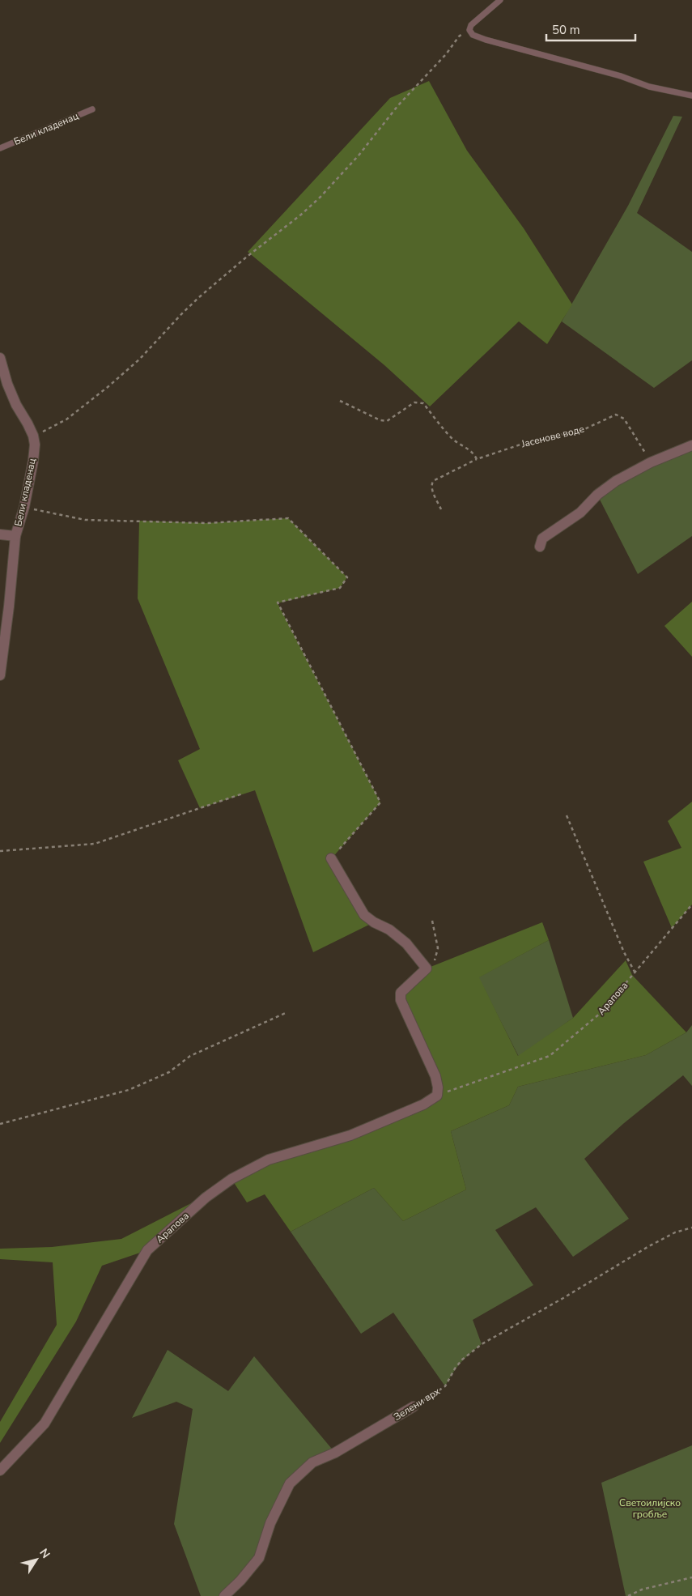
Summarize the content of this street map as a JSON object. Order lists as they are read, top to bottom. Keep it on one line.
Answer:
{"streets":{"street":["Бели кладенац","Арапова","Зелени врх"],"path":["Јасенове воде"]},"parks":["Светоилијско гробље"],"scale_bar":"50 m","north":"top right"}
